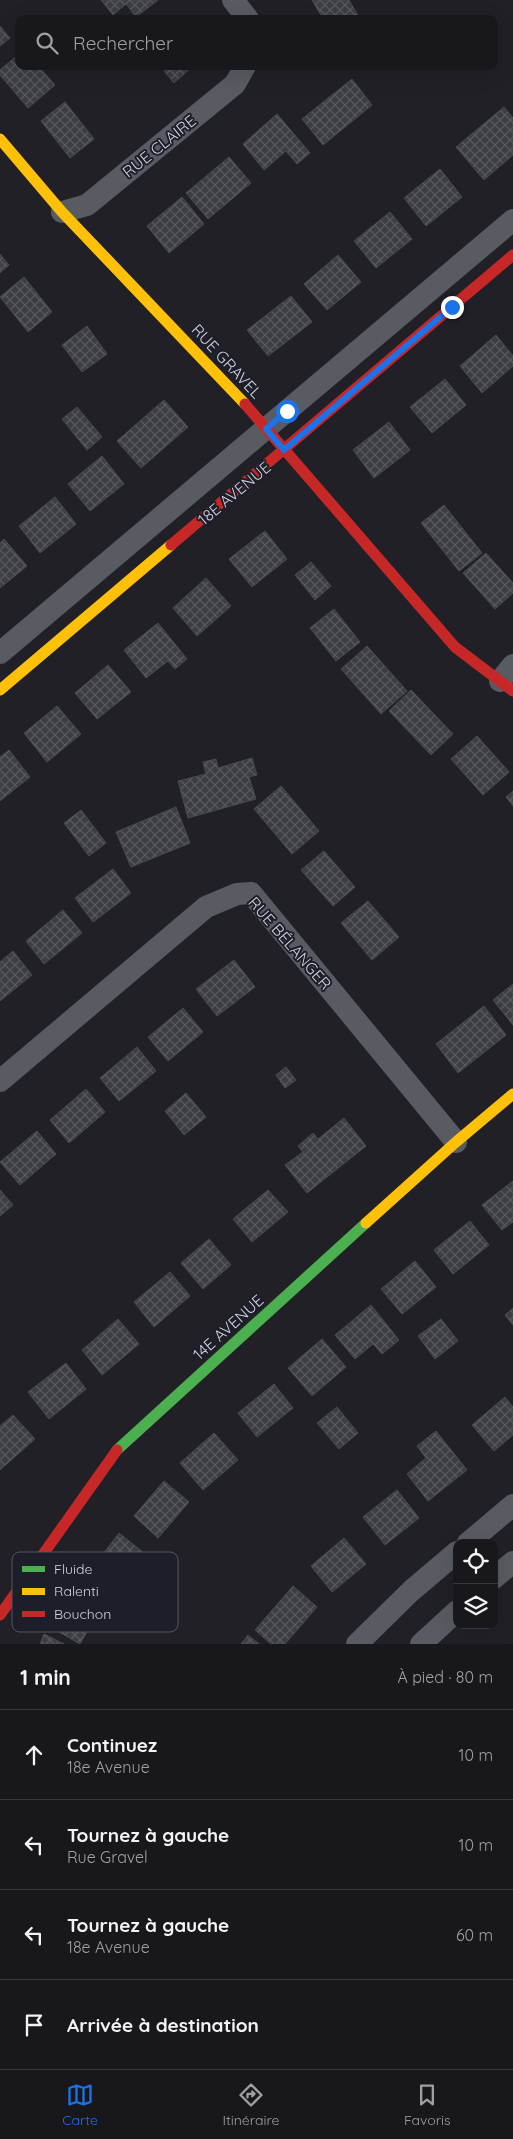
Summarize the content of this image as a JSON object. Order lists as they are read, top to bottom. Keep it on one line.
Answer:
{"streets":{"street":["RUE CLAIRE","RUE GRAVEL","18E AVENUE","RUE BÉLANGER","14E AVENUE"]},"crossings":[["RUE CLAIRE","RUE GRAVEL"],["RUE GRAVEL","18E AVENUE"],["RUE BÉLANGER","14E AVENUE"]],"legend":["Fluide","Ralenti","Bouchon"],"page":{"search":"Rechercher","heading":["1 min","À pied · 80 m"],"list":[["Continuez","18e Avenue","10 m"],["Tournez à gauche","Rue Gravel","10 m"],["Tournez à gauche","18e Avenue","60 m"],"Arrivée à destination"],"nav":["Carte","Itinéraire","Favoris"]}}
